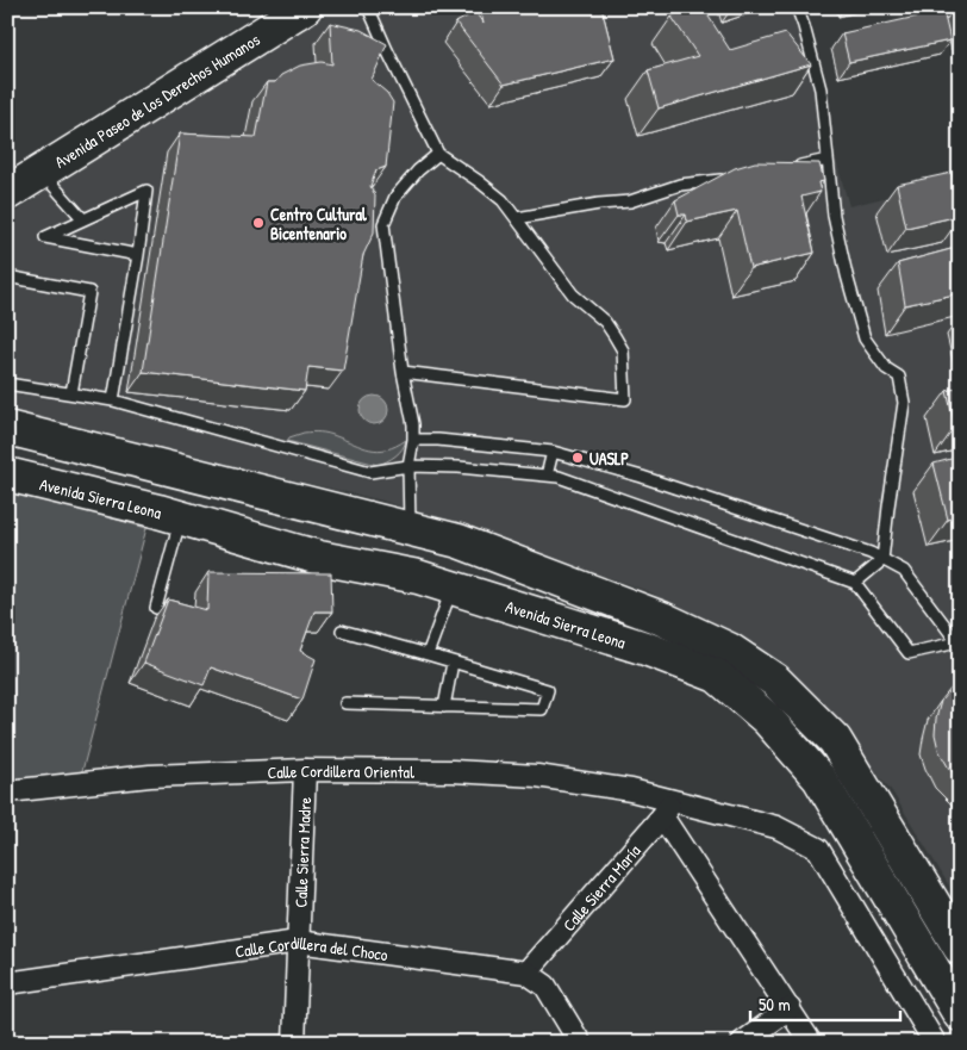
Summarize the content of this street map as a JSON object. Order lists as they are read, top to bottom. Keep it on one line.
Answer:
{"streets":{"main road":["Avenida Paseo de los Derechos Humanos","Avenida Sierra Leona"],"street":["Calle Cordillera Oriental","Calle Sierra Madre","Calle Sierra María","Calle Cordillera del Choco"]},"crossings":[["Calle Cordillera Oriental","Calle Sierra Madre"],["Calle Cordillera Oriental","Calle Sierra María"],["Calle Sierra Madre","Calle Cordillera del Choco"],["Calle Sierra María","Calle Cordillera del Choco"]],"places":["Centro Cultural Bicentenario","UASLP"],"scale_bar":"50 m"}
